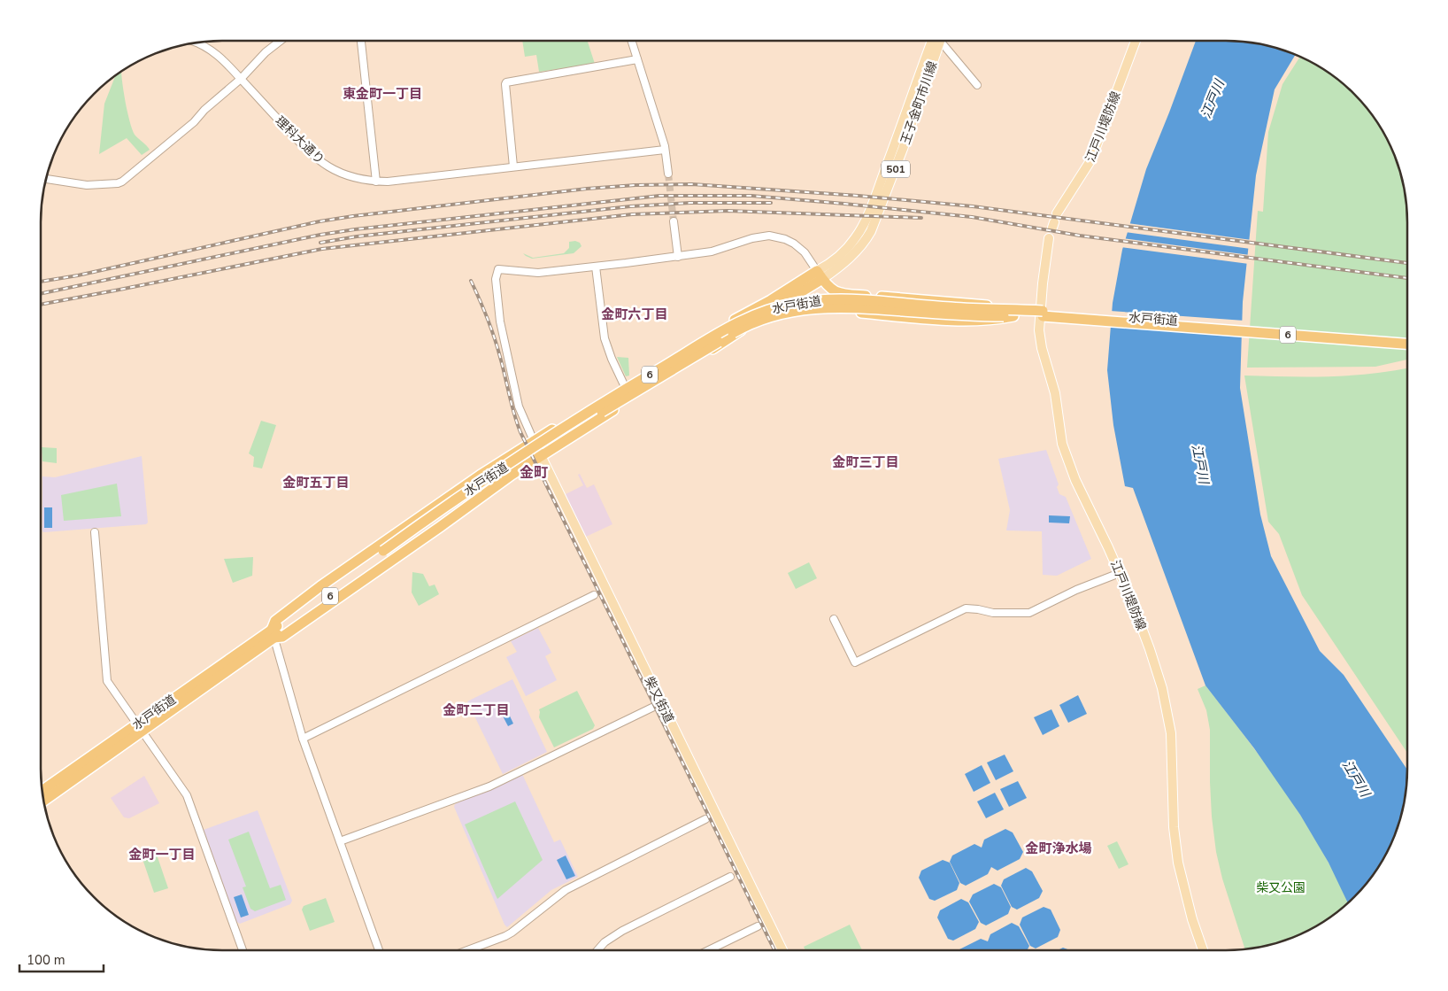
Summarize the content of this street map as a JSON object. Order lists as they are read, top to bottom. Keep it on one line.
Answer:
{"streets":{"highway":["水戸街道","6"],"main road":["王子金町市川線","江戸川堤防線","501","柴又街道"],"street":["理科大通り"]},"crossings":[["王子金町市川線","水戸街道"],["水戸街道","柴又街道"]],"districts":["東金町一丁目","金町六丁目","金町三丁目","金町","金町五丁目","金町二丁目","金町浄水場","金町一丁目"],"water":["江戸川"],"parks":["柴又公園"],"scale_bar":"100 m"}
